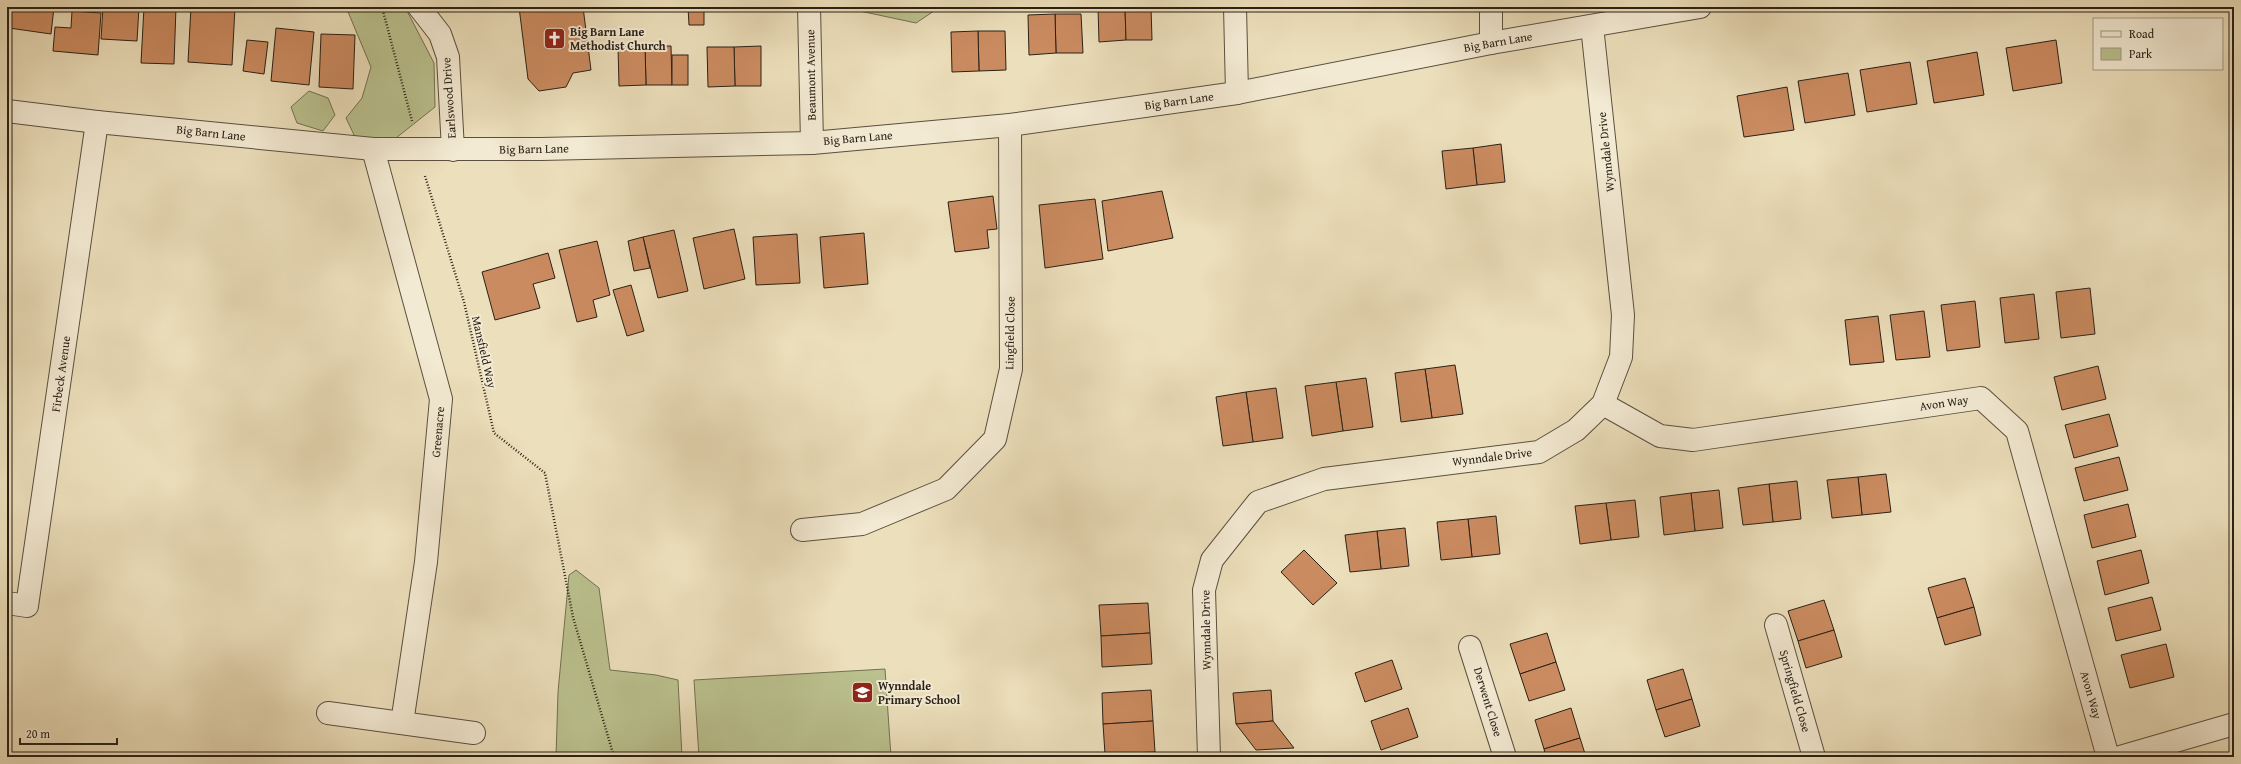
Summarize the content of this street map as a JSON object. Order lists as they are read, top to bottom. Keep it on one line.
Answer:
{"streets":{"street":["Big Barn Lane","Beaumont Avenue","Earlswood Drive","Wynndale Drive","Lingfield Close","Firbeck Avenue","Avon Way","Greenacre","Springfield Close","Derwent Close"],"path":["Mansfield Way"]},"crossings":[["Big Barn Lane","Beaumont Avenue"],["Big Barn Lane","Earlswood Drive"],["Big Barn Lane","Wynndale Drive"],["Big Barn Lane","Lingfield Close"],["Big Barn Lane","Mansfield Way"],["Big Barn Lane","Firbeck Avenue"],["Big Barn Lane","Greenacre"],["Wynndale Drive","Avon Way"]],"places":{"church":["Big Barn Lane Methodist Church"],"school or university":["Wynndale Primary School"]},"legend":["Road","Park"],"scale_bar":"20 m"}
